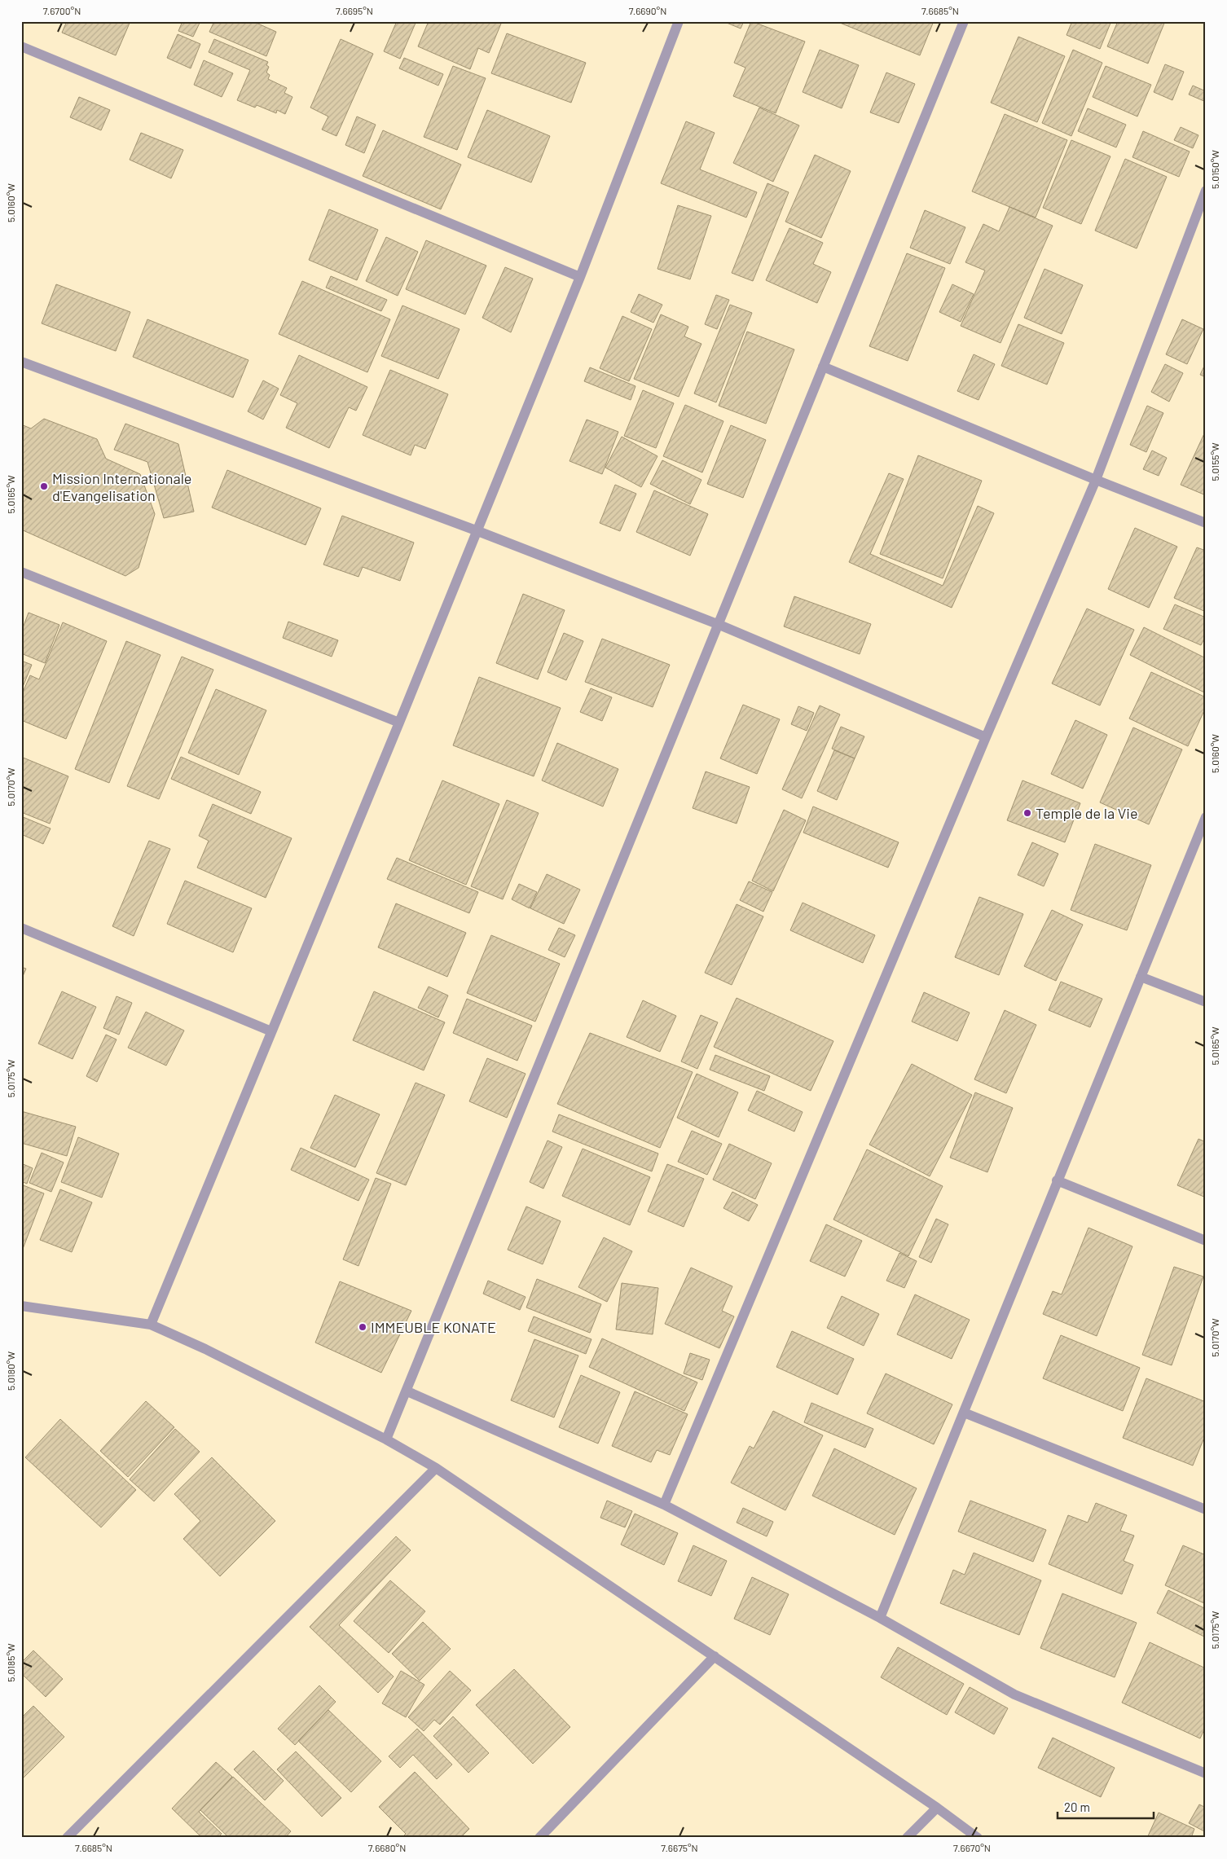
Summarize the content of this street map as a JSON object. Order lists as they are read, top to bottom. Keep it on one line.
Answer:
{"places":["Mission Internationale d'Evangelisation","Temple de la Vie","IMMEUBLE KONATE"],"scale_bar":"20 m","coordinates":["7.6700°N","7.6695°N","7.6690°N","7.6685°N","5.0150°W","5.0160°W","5.0155°W","5.0165°W","5.0170°W","5.0175°W","5.0180°W","5.0185°W","7.6680°N","7.6675°N","7.6670°N"]}
